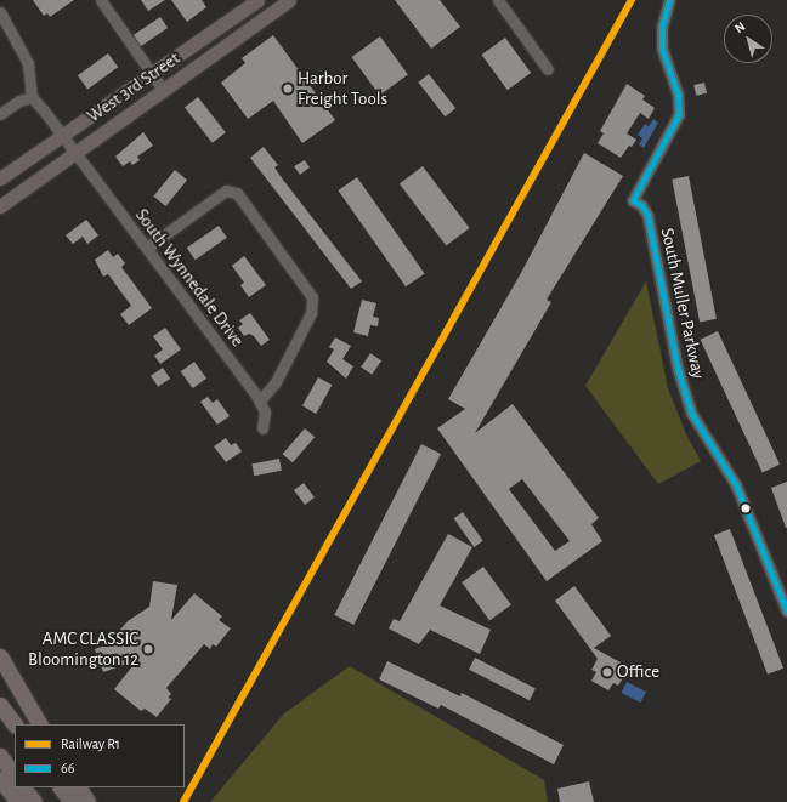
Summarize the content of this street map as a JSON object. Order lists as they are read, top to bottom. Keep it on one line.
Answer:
{"streets":{"main road":["West 3rd Street"],"street":["South Wynnedale Drive","South Muller Parkway"]},"crossings":[["West 3rd Street","South Wynnedale Drive"]],"places":["Harbor Freight Tools","AMC CLASSIC Bloomington 12","Office"],"lines":["rail line R1","transit line 66"],"legend":["Railway R1","66"],"north":"top left"}
